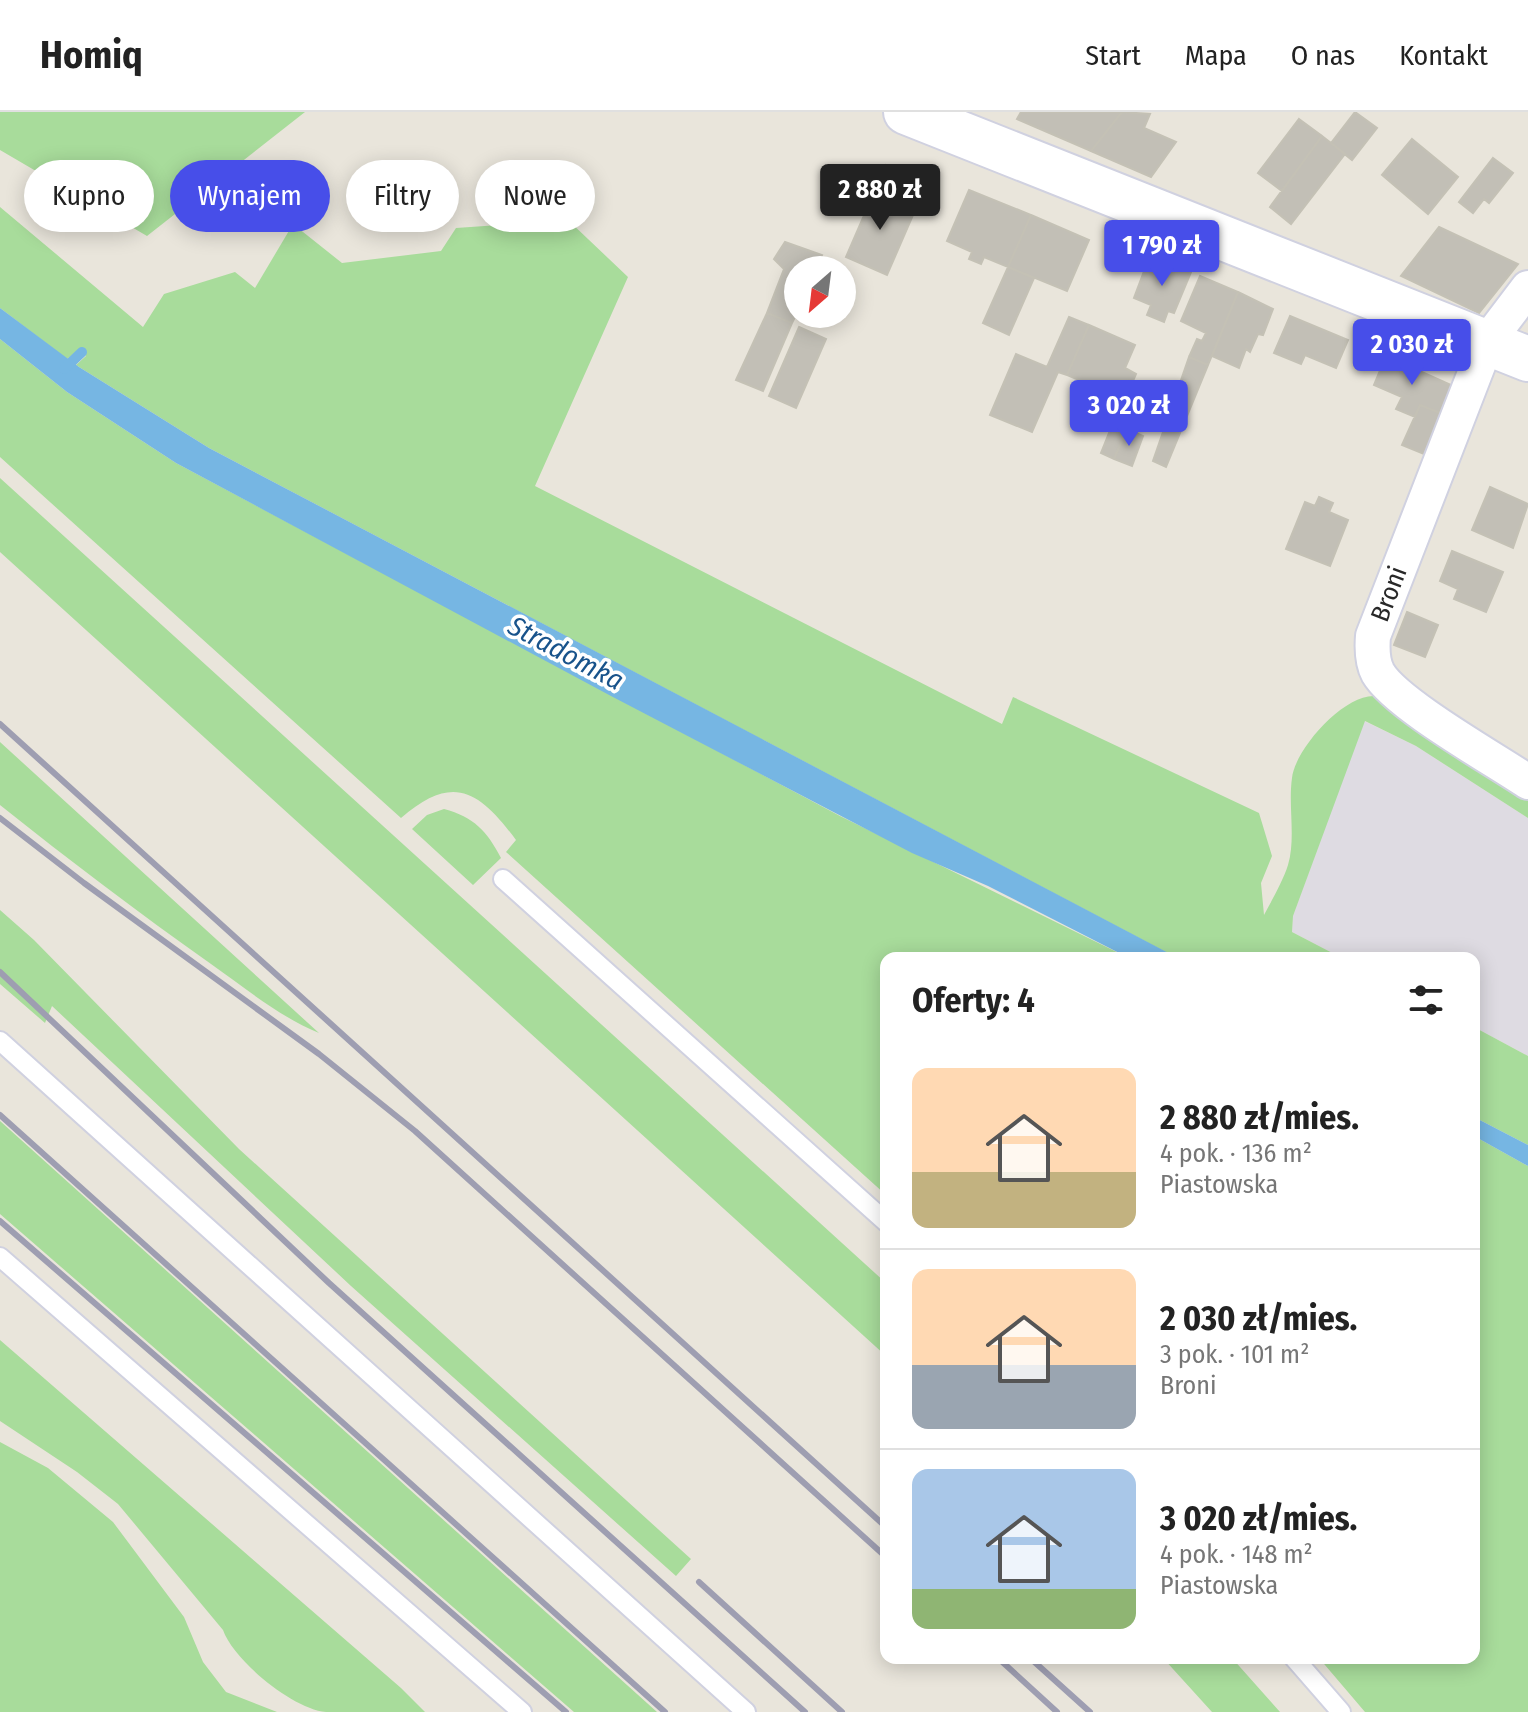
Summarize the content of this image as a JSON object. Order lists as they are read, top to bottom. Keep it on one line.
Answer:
{"streets":{"street":["Broni"]},"water":["Stradomka"],"north":"bottom left","page":{"header":"Homiq","nav":["Start","Mapa","O nas","Kontakt"],"chip":["Kupno","Wynajem","Filtry","Nowe"],"price":["2 880 zł","1 790 zł","2 030 zł","3 020 zł"],"heading":"Oferty: 4","list":[{"name":"2 880 zł/mies.","note":"4 pok. · 136 m² · Piastowska"},{"name":"2 030 zł/mies.","note":"3 pok. · 101 m² · Broni"},{"name":"3 020 zł/mies.","note":"4 pok. · 148 m² · Piastowska"}]}}
